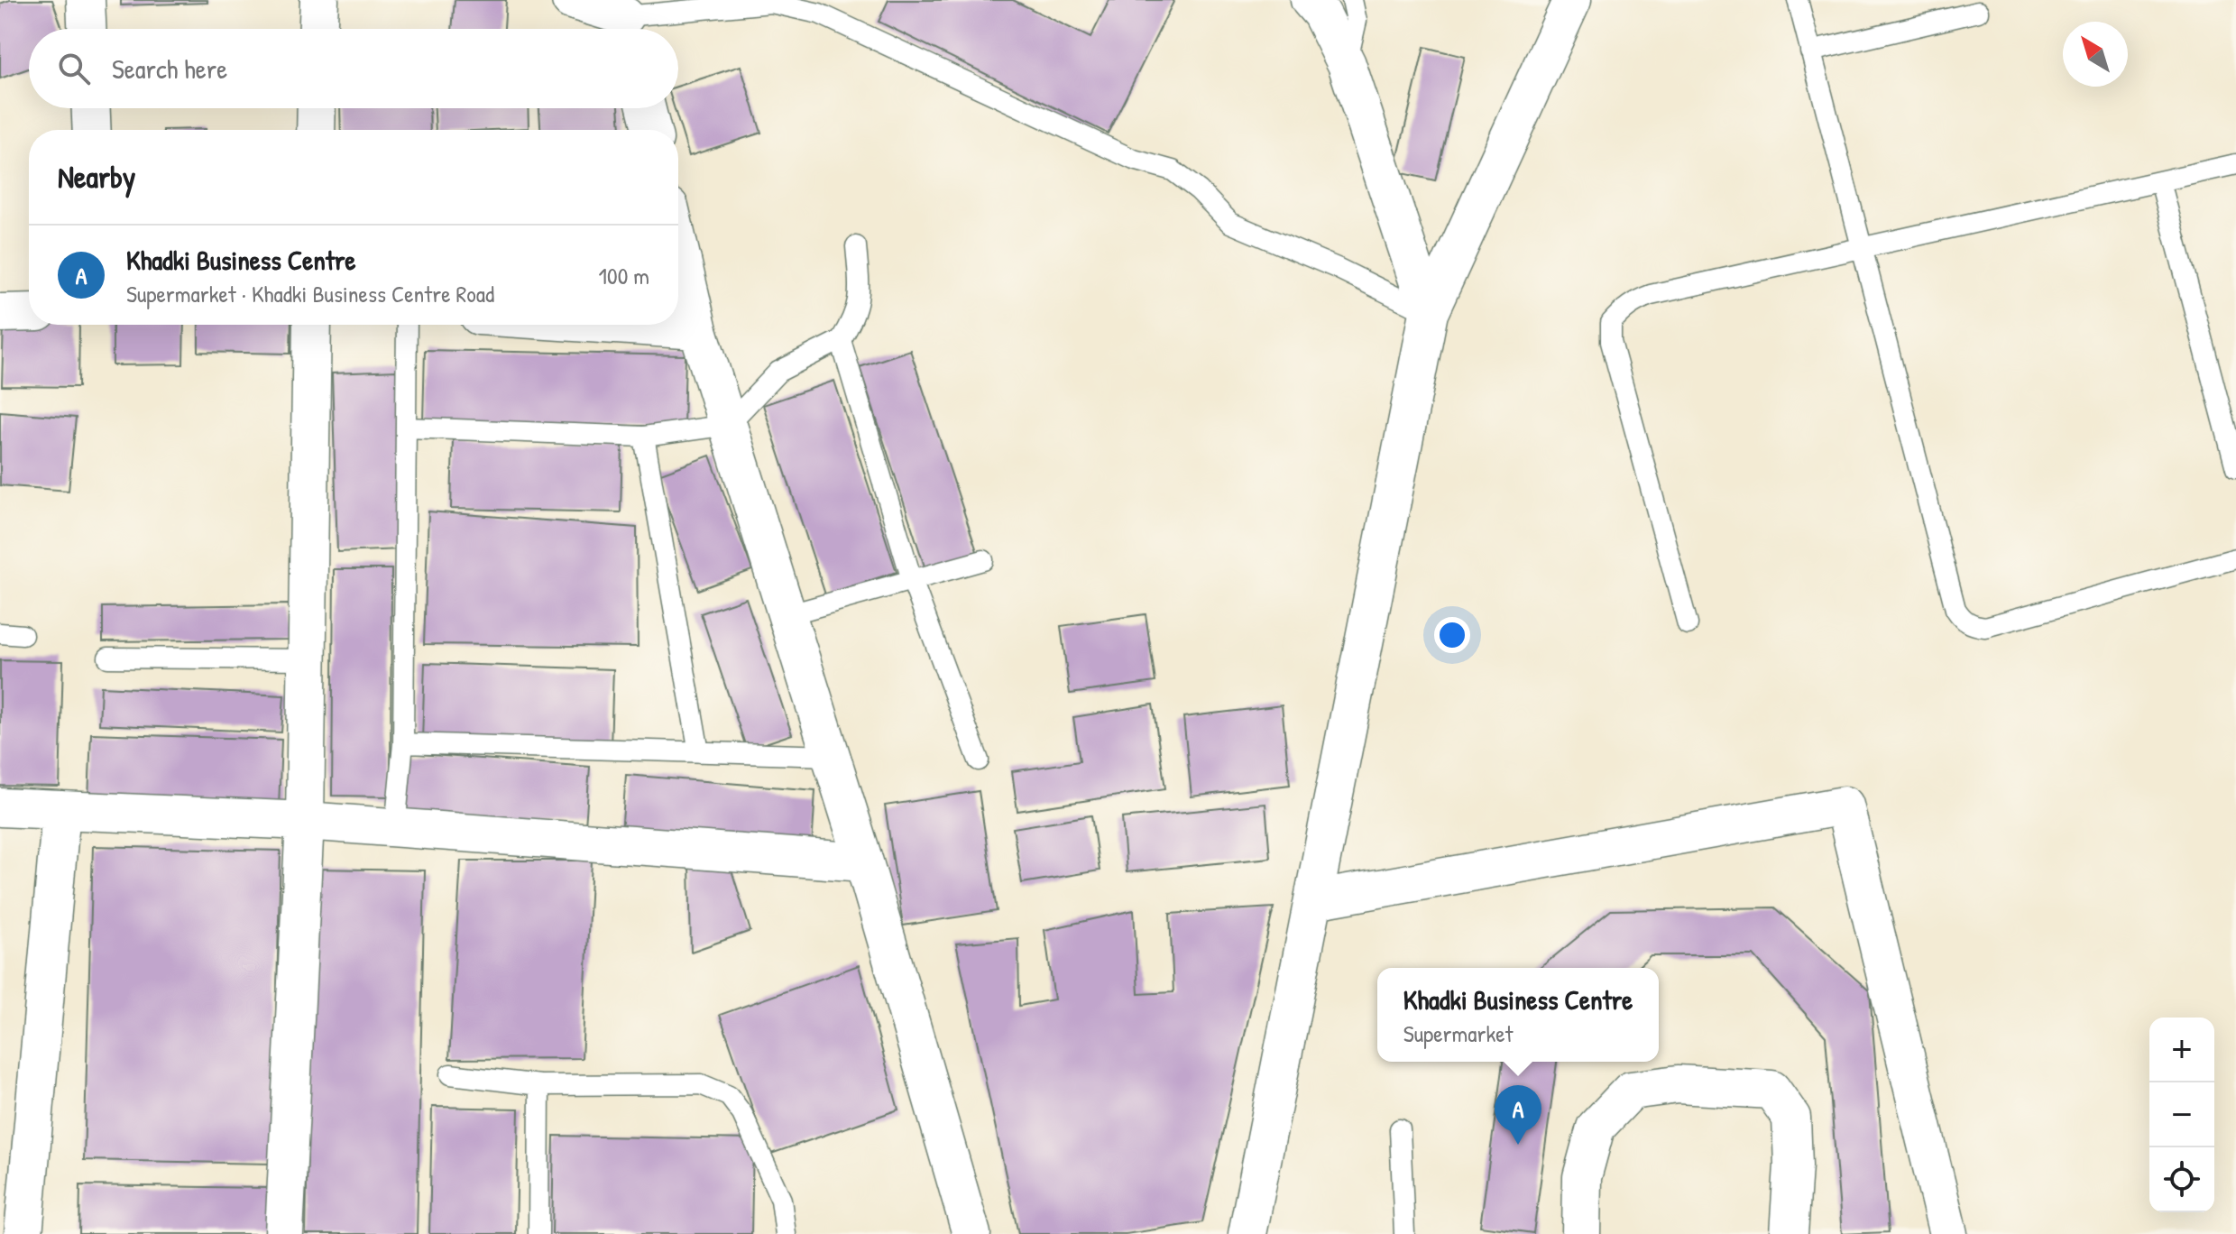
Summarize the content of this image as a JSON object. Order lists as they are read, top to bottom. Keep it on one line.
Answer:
{"north":"top left","page":{"search":"Search here","heading":"Nearby","list":[{"mark":"A","name":"Khadki Business Centre","note":"Supermarket · Khadki Business Centre Road","value":"100 m"}],"popup":["Khadki Business Centre","Supermarket"],"map_buttons":["+","−"],"pins":"A"}}
